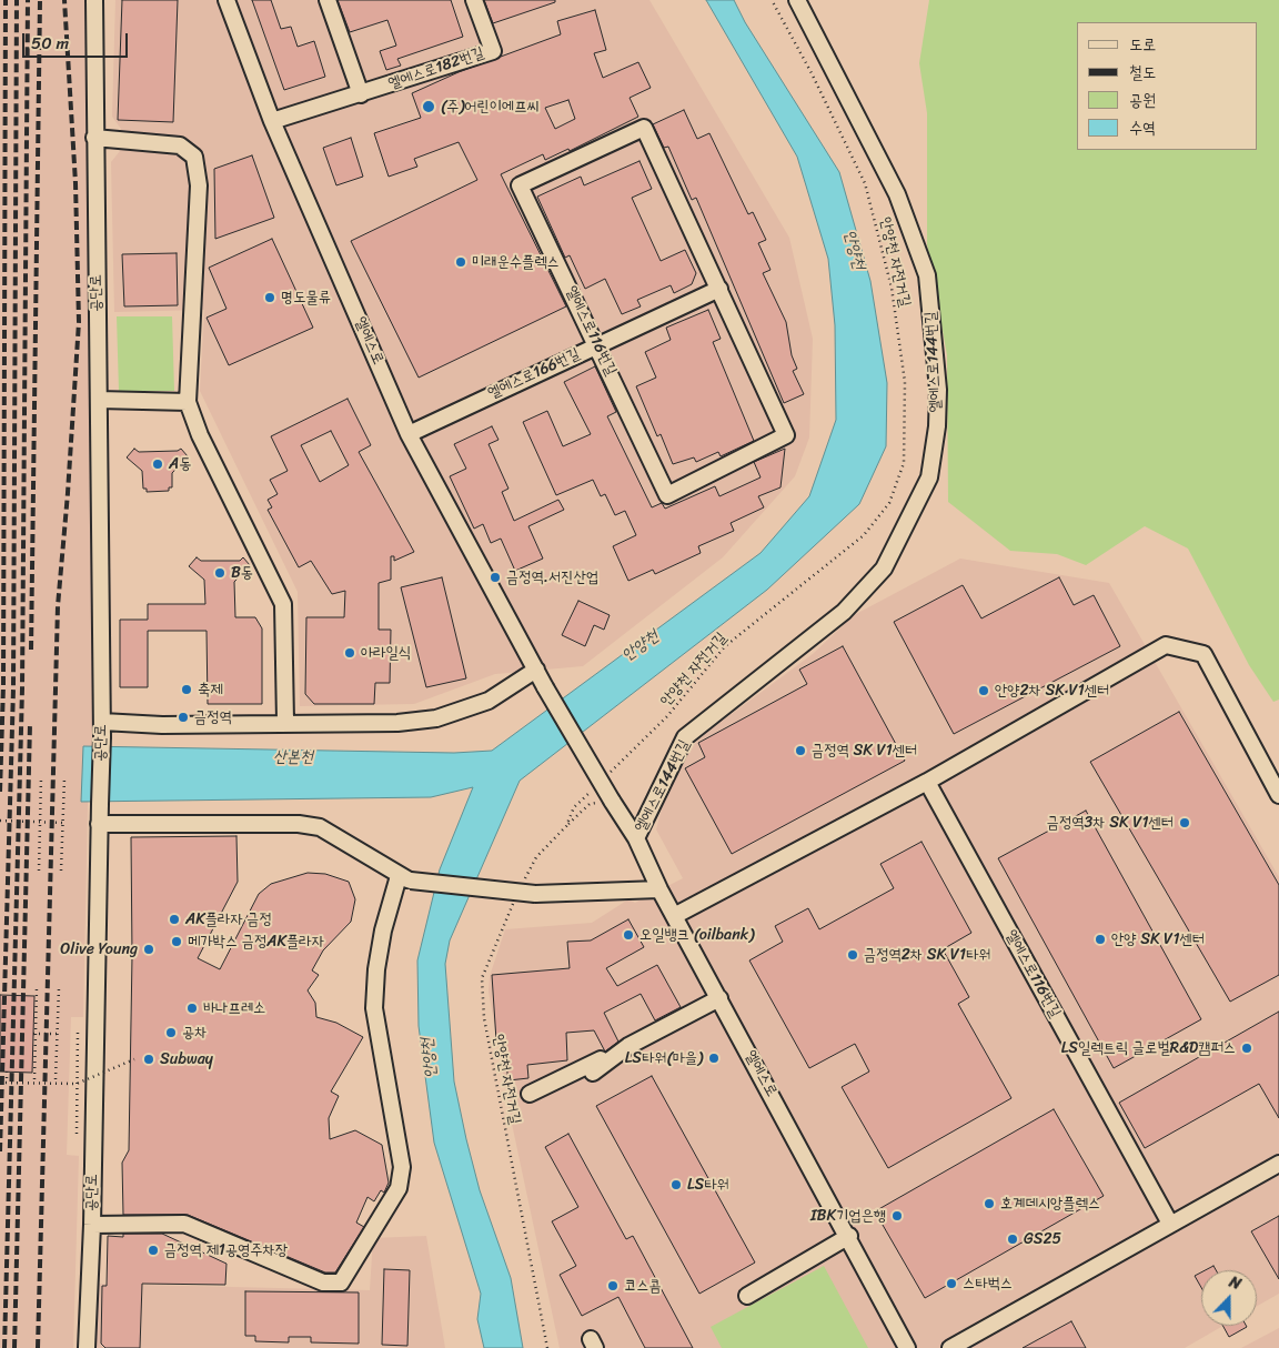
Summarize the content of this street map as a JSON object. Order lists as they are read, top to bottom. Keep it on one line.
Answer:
{"streets":{"street":["엘에스로182번길","공단로","엘에스로116번길","엘에스로","엘에스로144번길","엘에스로166번길"],"path":["안양천 자전거길"]},"crossings":[["엘에스로182번길","엘에스로"],["엘에스로116번길","엘에스로166번길"],["엘에스로","엘에스로144번길"],["엘에스로","엘에스로166번길"]],"water":["안양천","산본천"],"places":["(주)어린이에프씨","미래운수플렉스","명도물류","A동","B동","금정역.서진산업","아라일식","축제","안양2차 SK V1센터","금정역","금정역 SK V1센터","금정역3차 SK V1센터","AK플라자 금정","오일뱅크 (oilbank)","안양 SK V1센터","메가박스 금정AK플라자","Olive Young","금정역2차 SK V1타워","바나프레소","공차","LS일렉트릭 글로벌R&D캠퍼스","LS타워(마을)","Subway","LS타워","호계데시앙플렉스","IBK기업은행","GS25","금정역 제1공영주차장","스타벅스","코스콤"],"legend":["도로","철도","공원","수역"],"scale_bar":"50 m","north":"top"}
